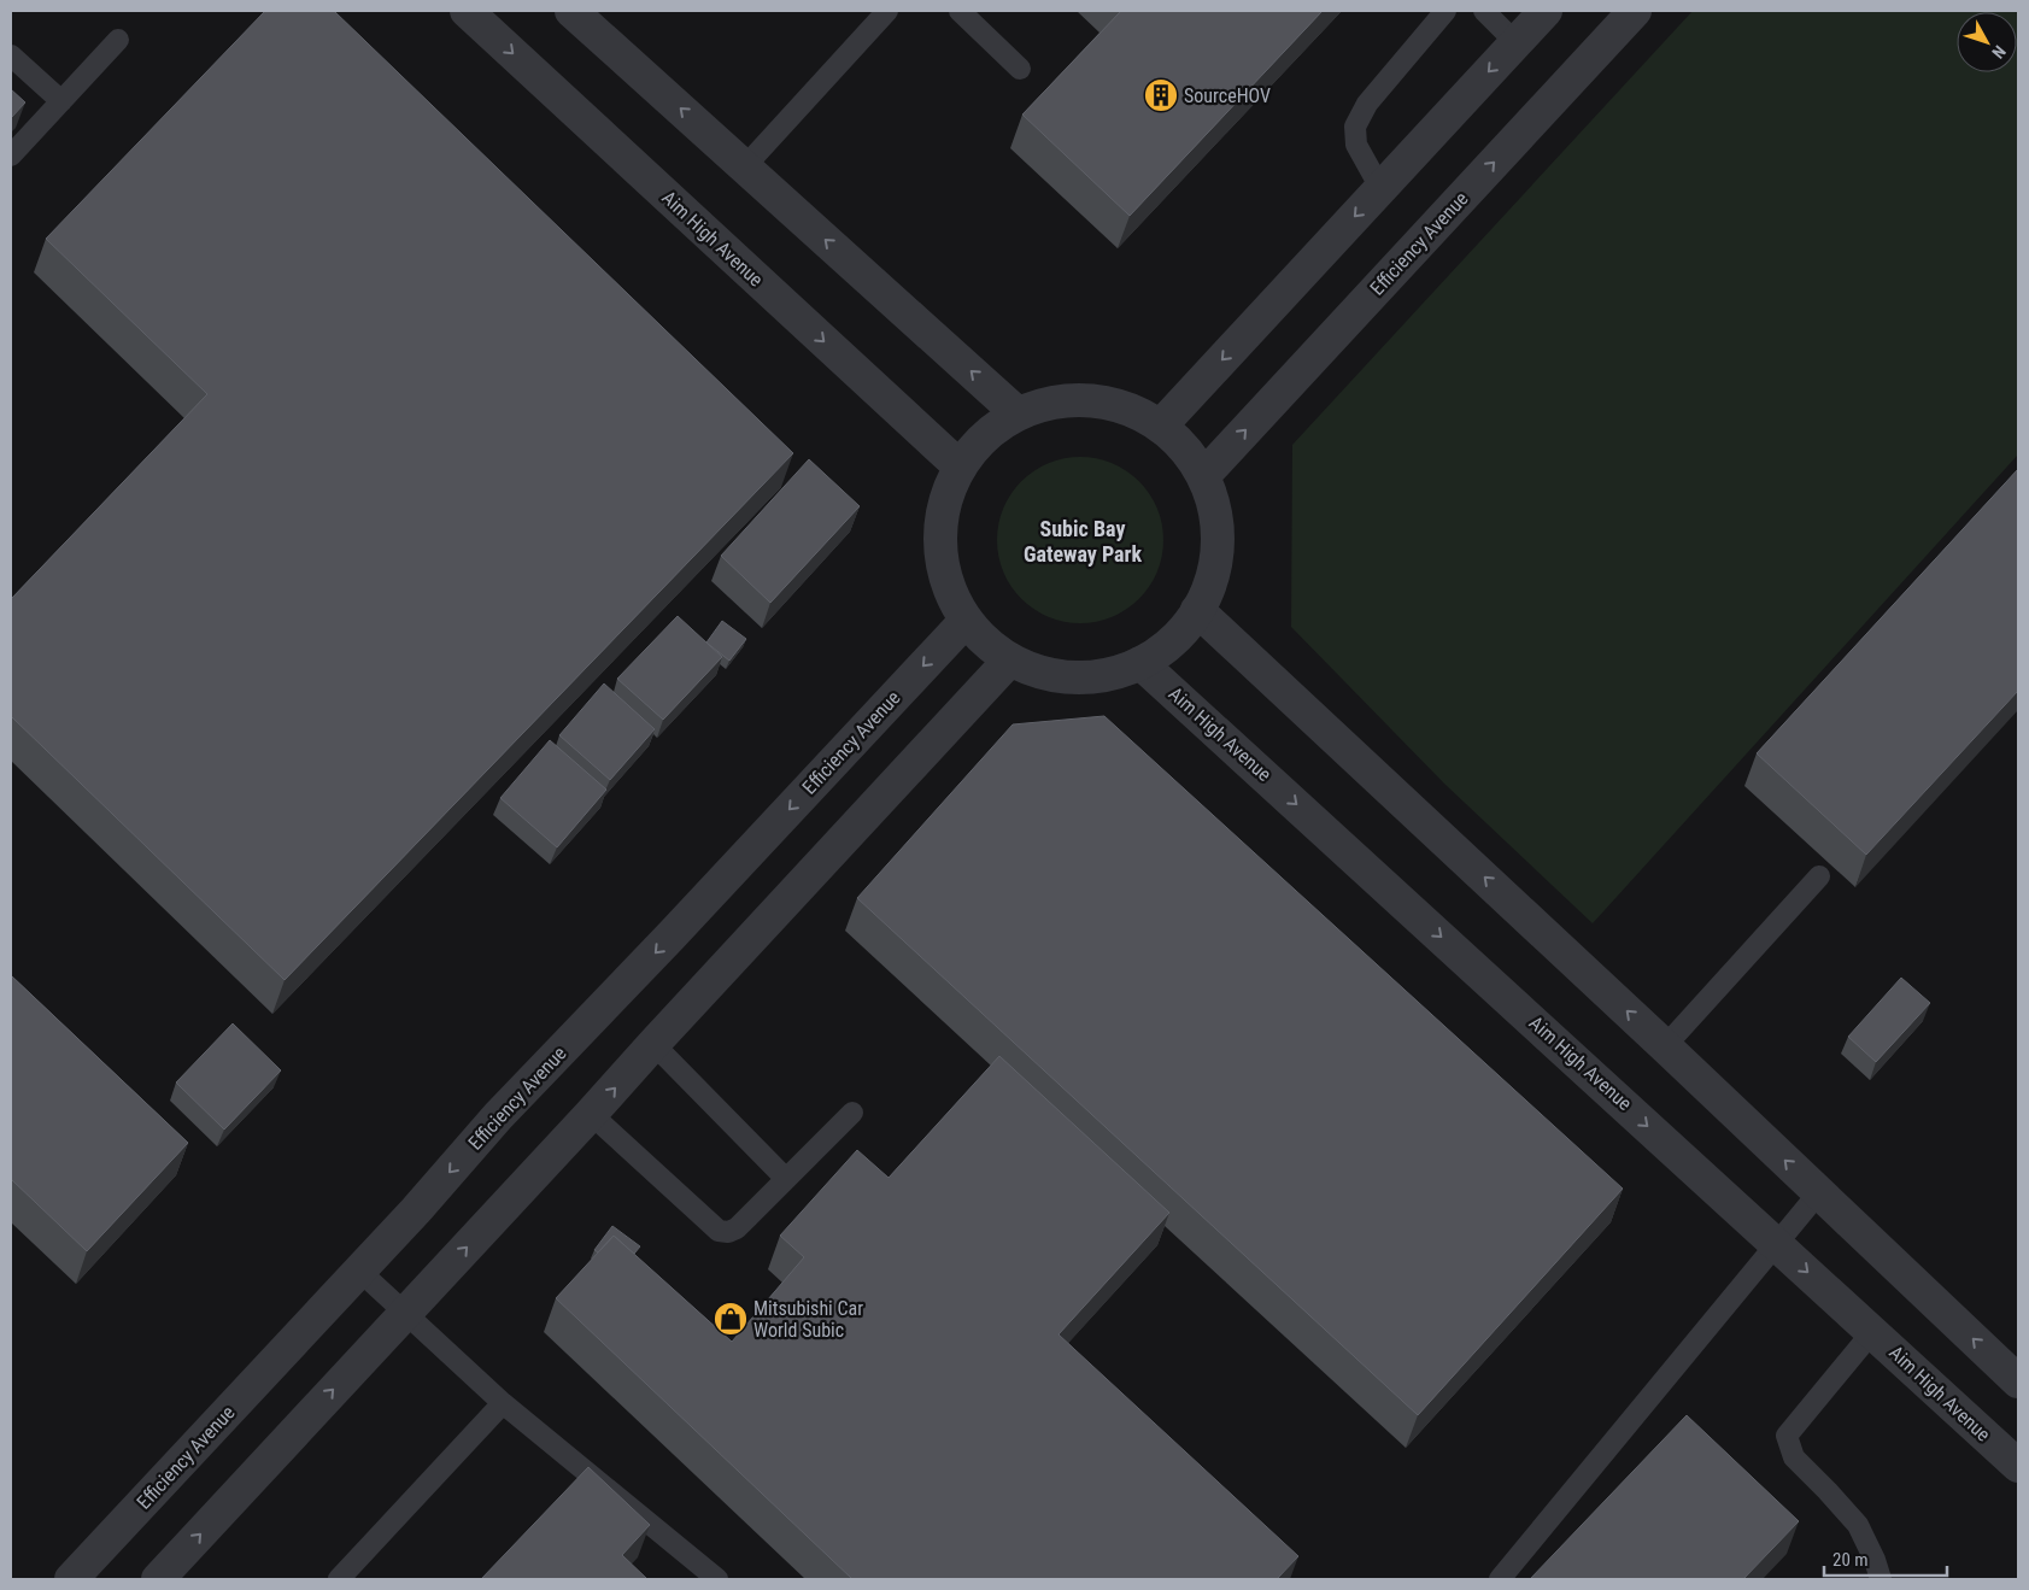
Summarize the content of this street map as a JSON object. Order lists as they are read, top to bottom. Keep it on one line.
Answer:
{"streets":{"street":["Aim High Avenue","Efficiency Avenue"]},"districts":["Subic Bay Gateway Park"],"places":{"building":["SourceHOV"],"shop":["Mitsubishi Car World Subic"]},"scale_bar":"20 m","north":"bottom right"}
